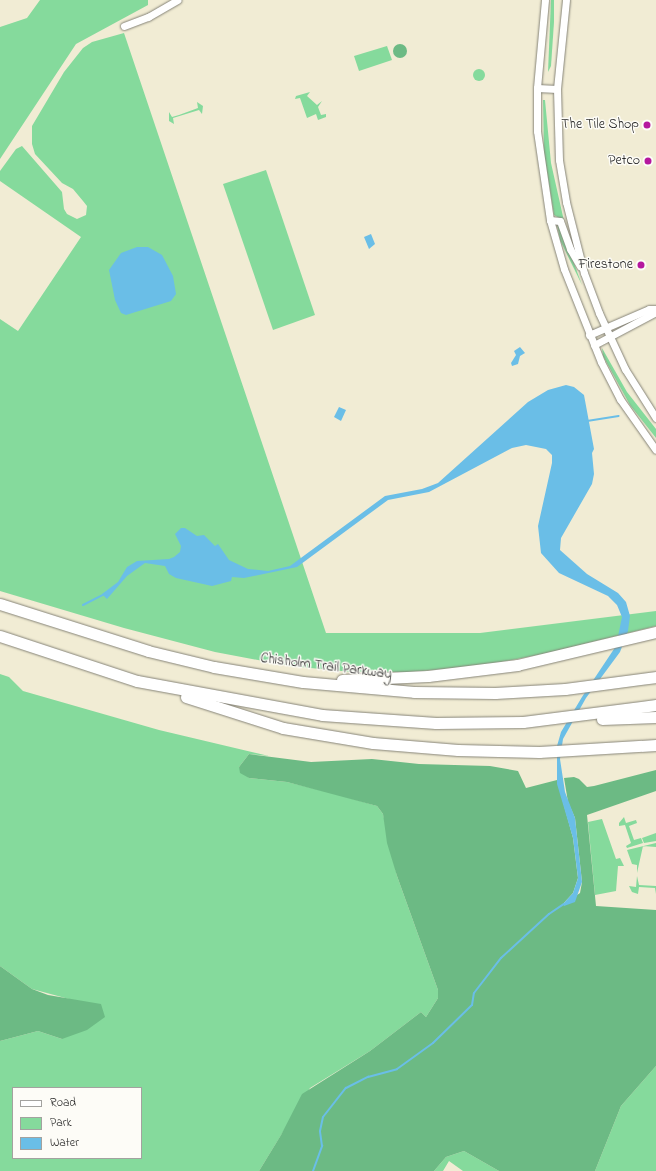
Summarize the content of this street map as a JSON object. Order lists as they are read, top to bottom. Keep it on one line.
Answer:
{"streets":{"highway":["Chisholm Trail Parkway"]},"places":["The Tile Shop","Petco","Firestone"],"legend":["Road","Park","Water"]}
